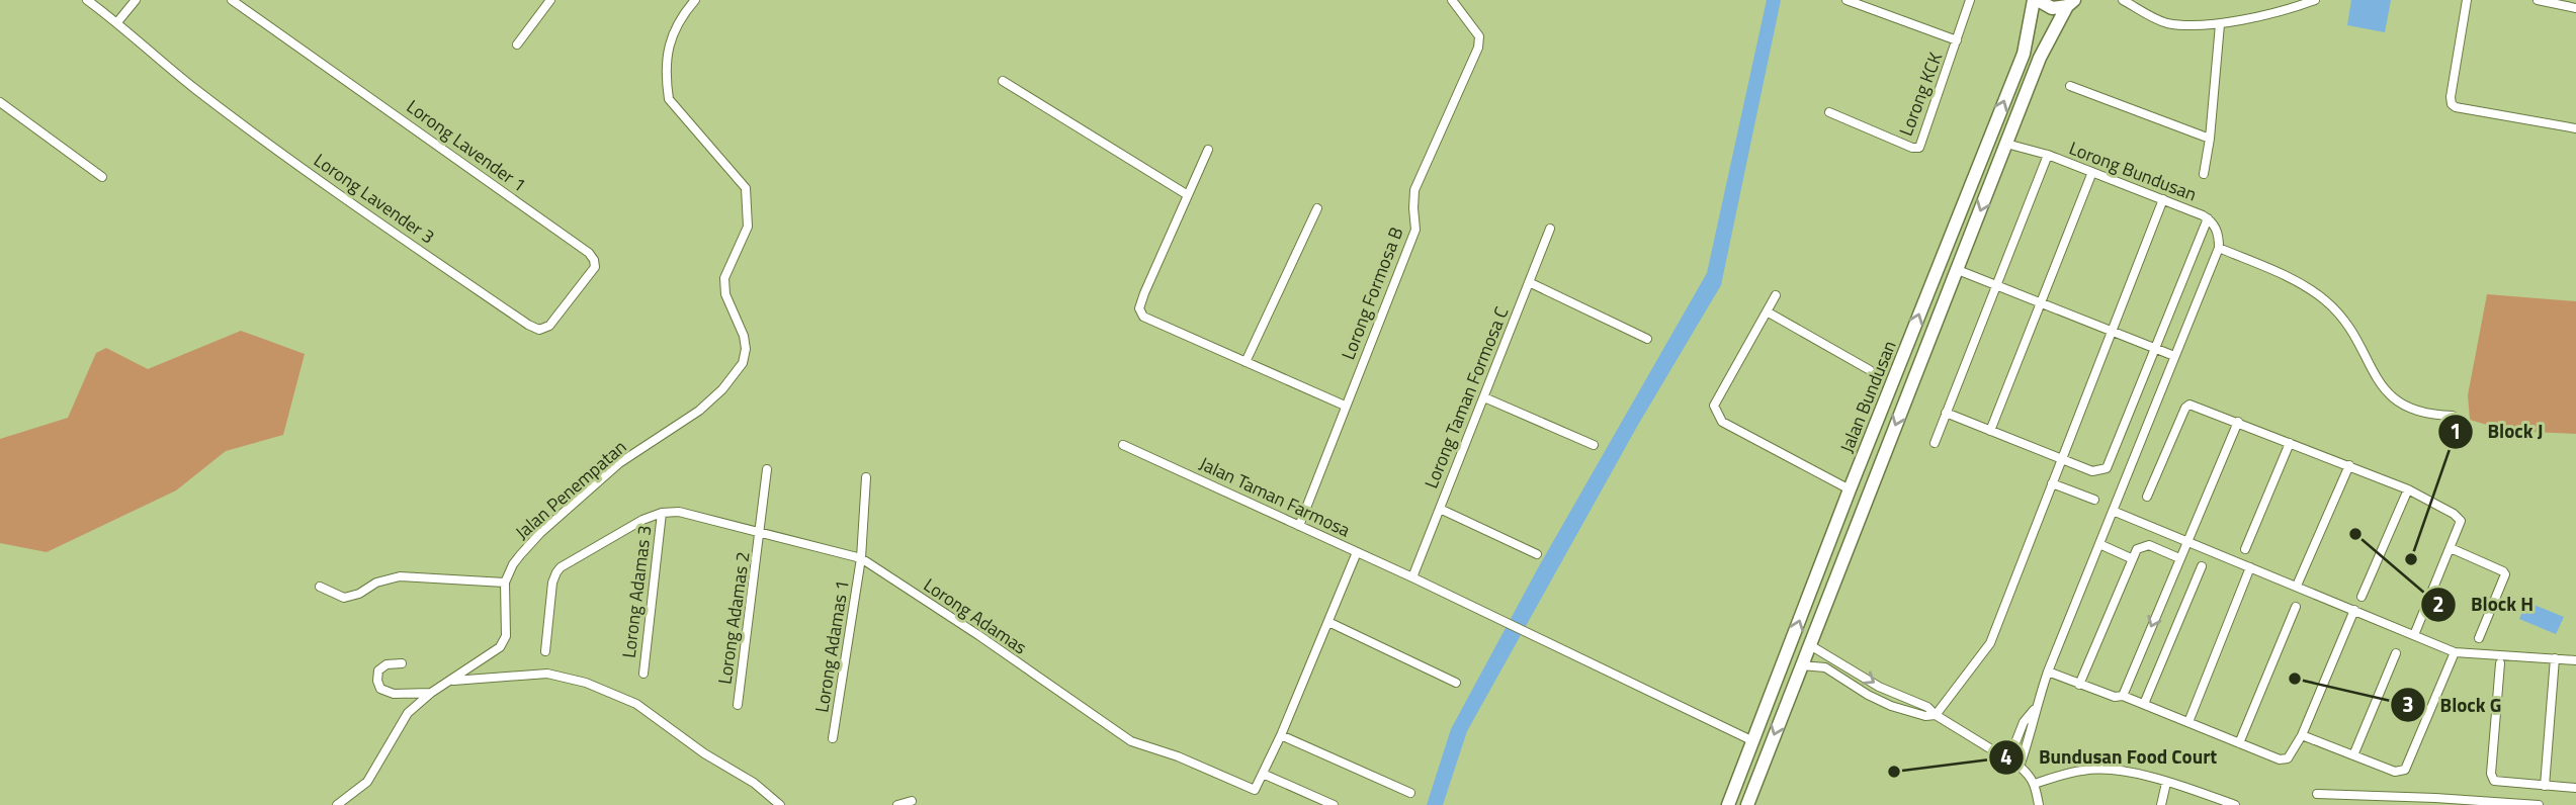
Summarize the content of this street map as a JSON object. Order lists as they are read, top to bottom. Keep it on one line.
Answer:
{"streets":{"main road":["Jalan Bundusan"],"street":["Lorong KCK","Lorong Lavender 1","Lorong Bundusan","Lorong Lavender 3","Lorong Formosa B","Lorong Taman Formosa C","Jalan Penempatan","Jalan Taman Farmosa","Lorong Adamas 3","Lorong Adamas","Lorong Adamas 2","Lorong Adamas 1"]},"crossings":[["Lorong Lavender 1","Lorong Lavender 3"],["Lorong Bundusan","Jalan Bundusan"],["Lorong Formosa B","Jalan Taman Farmosa"],["Jalan Bundusan","Jalan Taman Farmosa"],["Lorong Taman Formosa C","Jalan Taman Farmosa"],["Lorong Adamas 3","Lorong Adamas"],["Lorong Adamas","Lorong Adamas 2"],["Lorong Adamas","Lorong Adamas 1"]],"places":["Block H","Block J","Block G","Bundusan Food Court"]}
